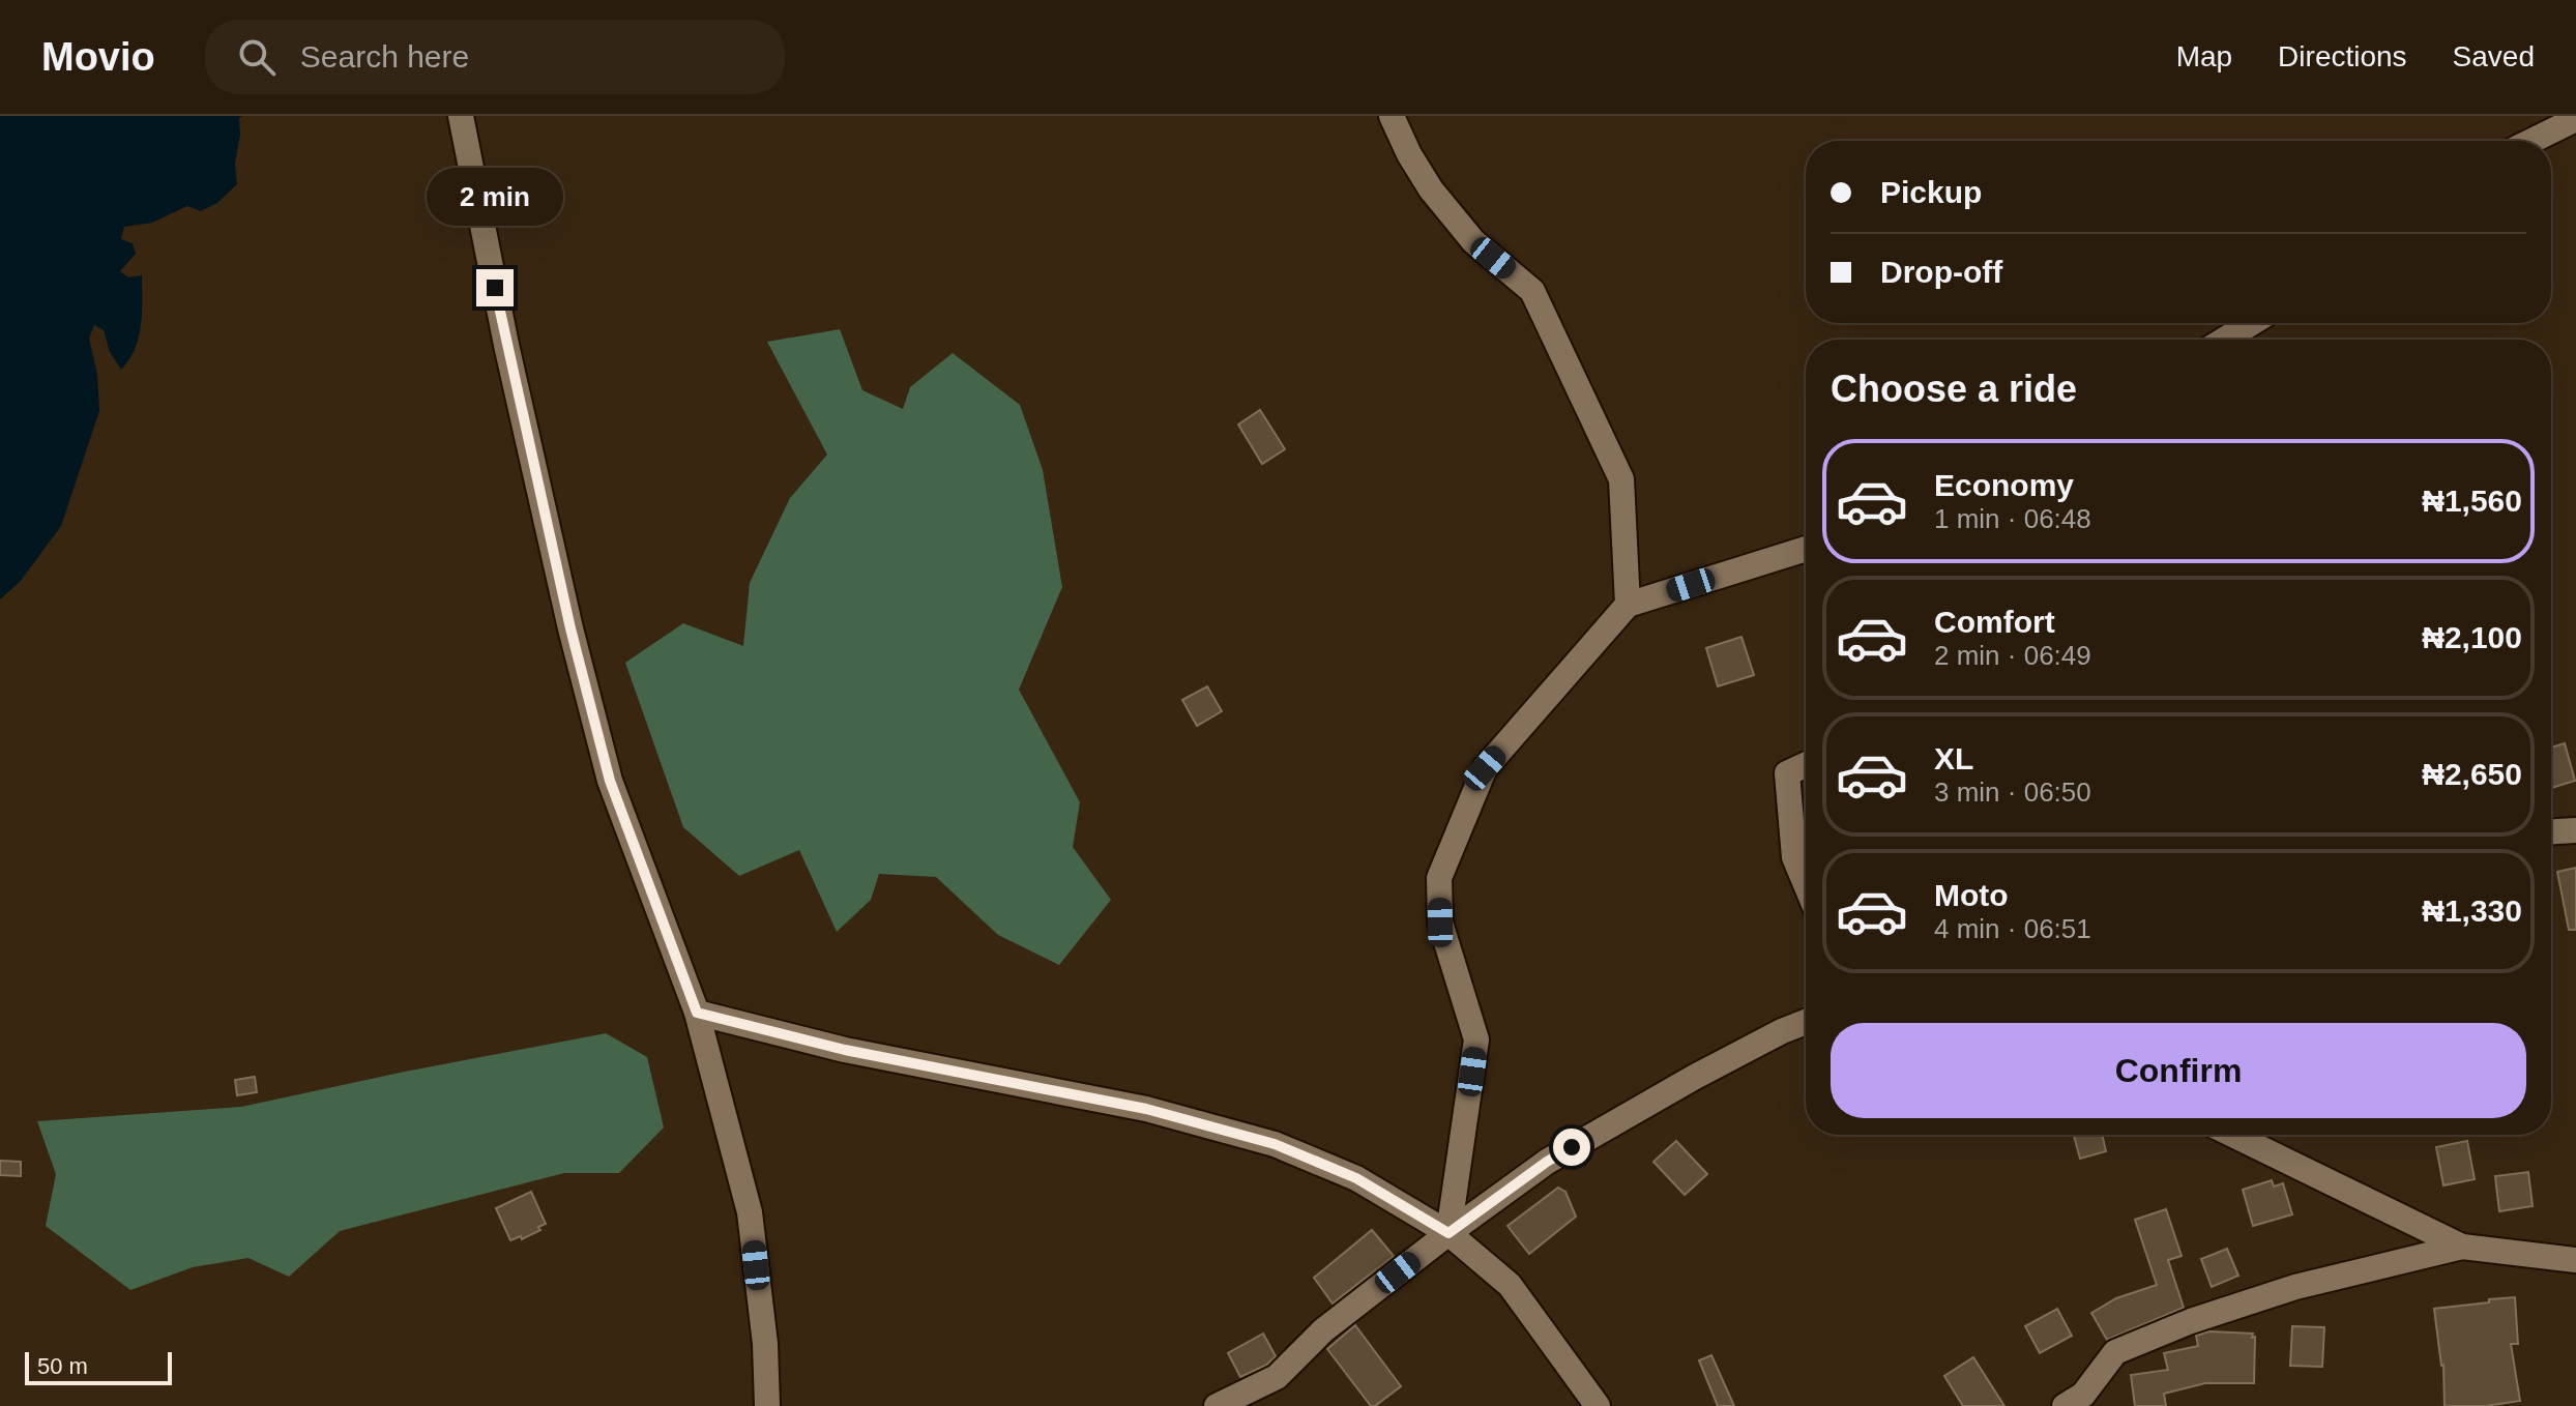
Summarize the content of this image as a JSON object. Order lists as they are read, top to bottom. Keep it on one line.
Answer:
{"scale_bar":"50 m","page":{"header":"Movio","search":"Search here","nav":["Map","Directions","Saved"],"banner":["Pickup","Drop-off"],"bubble":"2 min","heading":"Choose a ride","list":[{"name":"Economy","note":"1 min · 06:48","value":"₦1,560"},{"name":"Comfort","note":"2 min · 06:49","value":"₦2,100"},{"name":"XL","note":"3 min · 06:50","value":"₦2,650"},{"name":"Moto","note":"4 min · 06:51","value":"₦1,330"}],"buttons":"Confirm","scale":"50 m"}}
